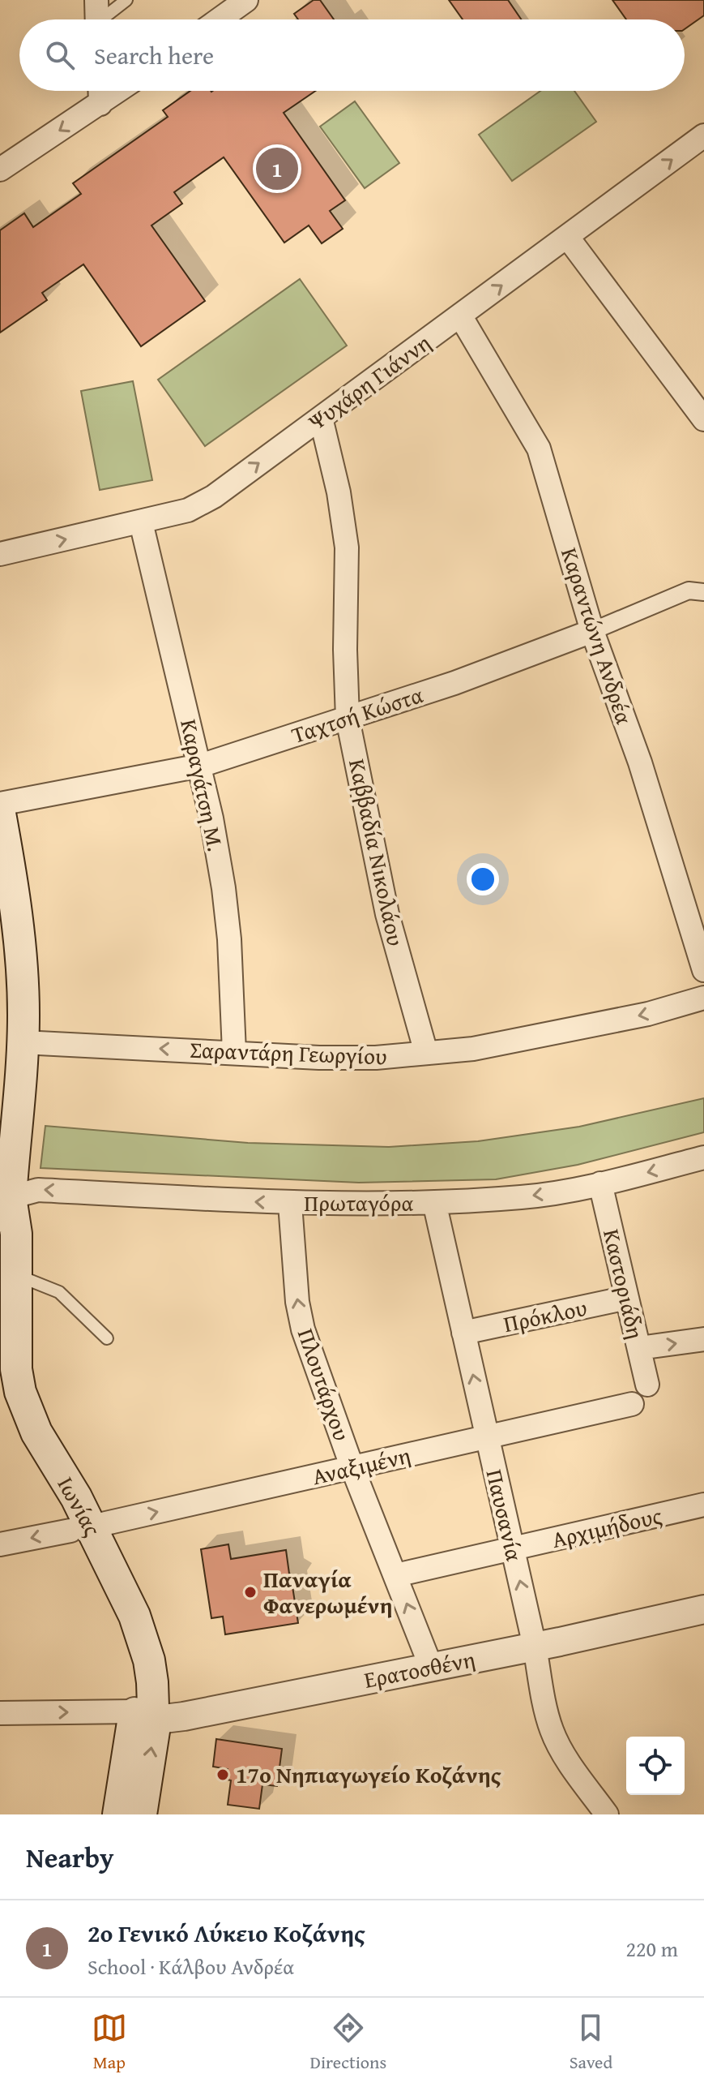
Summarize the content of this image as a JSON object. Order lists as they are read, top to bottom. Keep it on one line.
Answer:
{"streets":{"main road":["Ιωνίας"],"street":["Ψυχάρη Γιάννη","Καραντώνη Ανδρέα","Ταχτσή Κώστα","Καραγάτση Μ.","Καββαδία Νικολάου","Σαραντάρη Γεωργίου","Πρωταγόρα","Καστοριάδη","Πρόκλου","Πλουτάρχου","Αναξιμένη","Παυσανία","Αρχιμήδους","Ερατοσθένη"]},"crossings":[["Ψυχάρη Γιάννη","Καραντώνη Ανδρέα"],["Ψυχάρη Γιάννη","Καραγάτση Μ."],["Ψυχάρη Γιάννη","Καββαδία Νικολάου"],["Καραντώνη Ανδρέα","Ταχτσή Κώστα"],["Ταχτσή Κώστα","Καραγάτση Μ."],["Ταχτσή Κώστα","Καββαδία Νικολάου"],["Καραγάτση Μ.","Σαραντάρη Γεωργίου"],["Καββαδία Νικολάου","Σαραντάρη Γεωργίου"],["Σαραντάρη Γεωργίου","Ιωνίας"],["Πρωταγόρα","Καστοριάδη"],["Πρωταγόρα","Πλουτάρχου"],["Πρωταγόρα","Ιωνίας"],["Πρωταγόρα","Παυσανία"],["Καστοριάδη","Πρόκλου"],["Πρόκλου","Παυσανία"],["Πλουτάρχου","Αναξιμένη"],["Πλουτάρχου","Αρχιμήδους"],["Πλουτάρχου","Ερατοσθένη"],["Αναξιμένη","Ιωνίας"],["Αναξιμένη","Παυσανία"],["Ιωνίας","Ερατοσθένη"],["Παυσανία","Αρχιμήδους"],["Παυσανία","Ερατοσθένη"]],"one_way":["Ψυχάρη Γιάννη","Σαραντάρη Γεωργίου","Πρωταγόρα","Πλουτάρχου"],"places":["Παναγία Φανερωμένη","17ο Νηπιαγωγείο Κοζάνης"],"page":{"search":"Search here","pins":"1","heading":"Nearby","list":[{"mark":"1","name":"2ο Γενικό Λύκειο Κοζάνης","note":"School · Κάλβου Ανδρέα","value":"220 m"}],"nav":["Map","Directions","Saved"]}}
